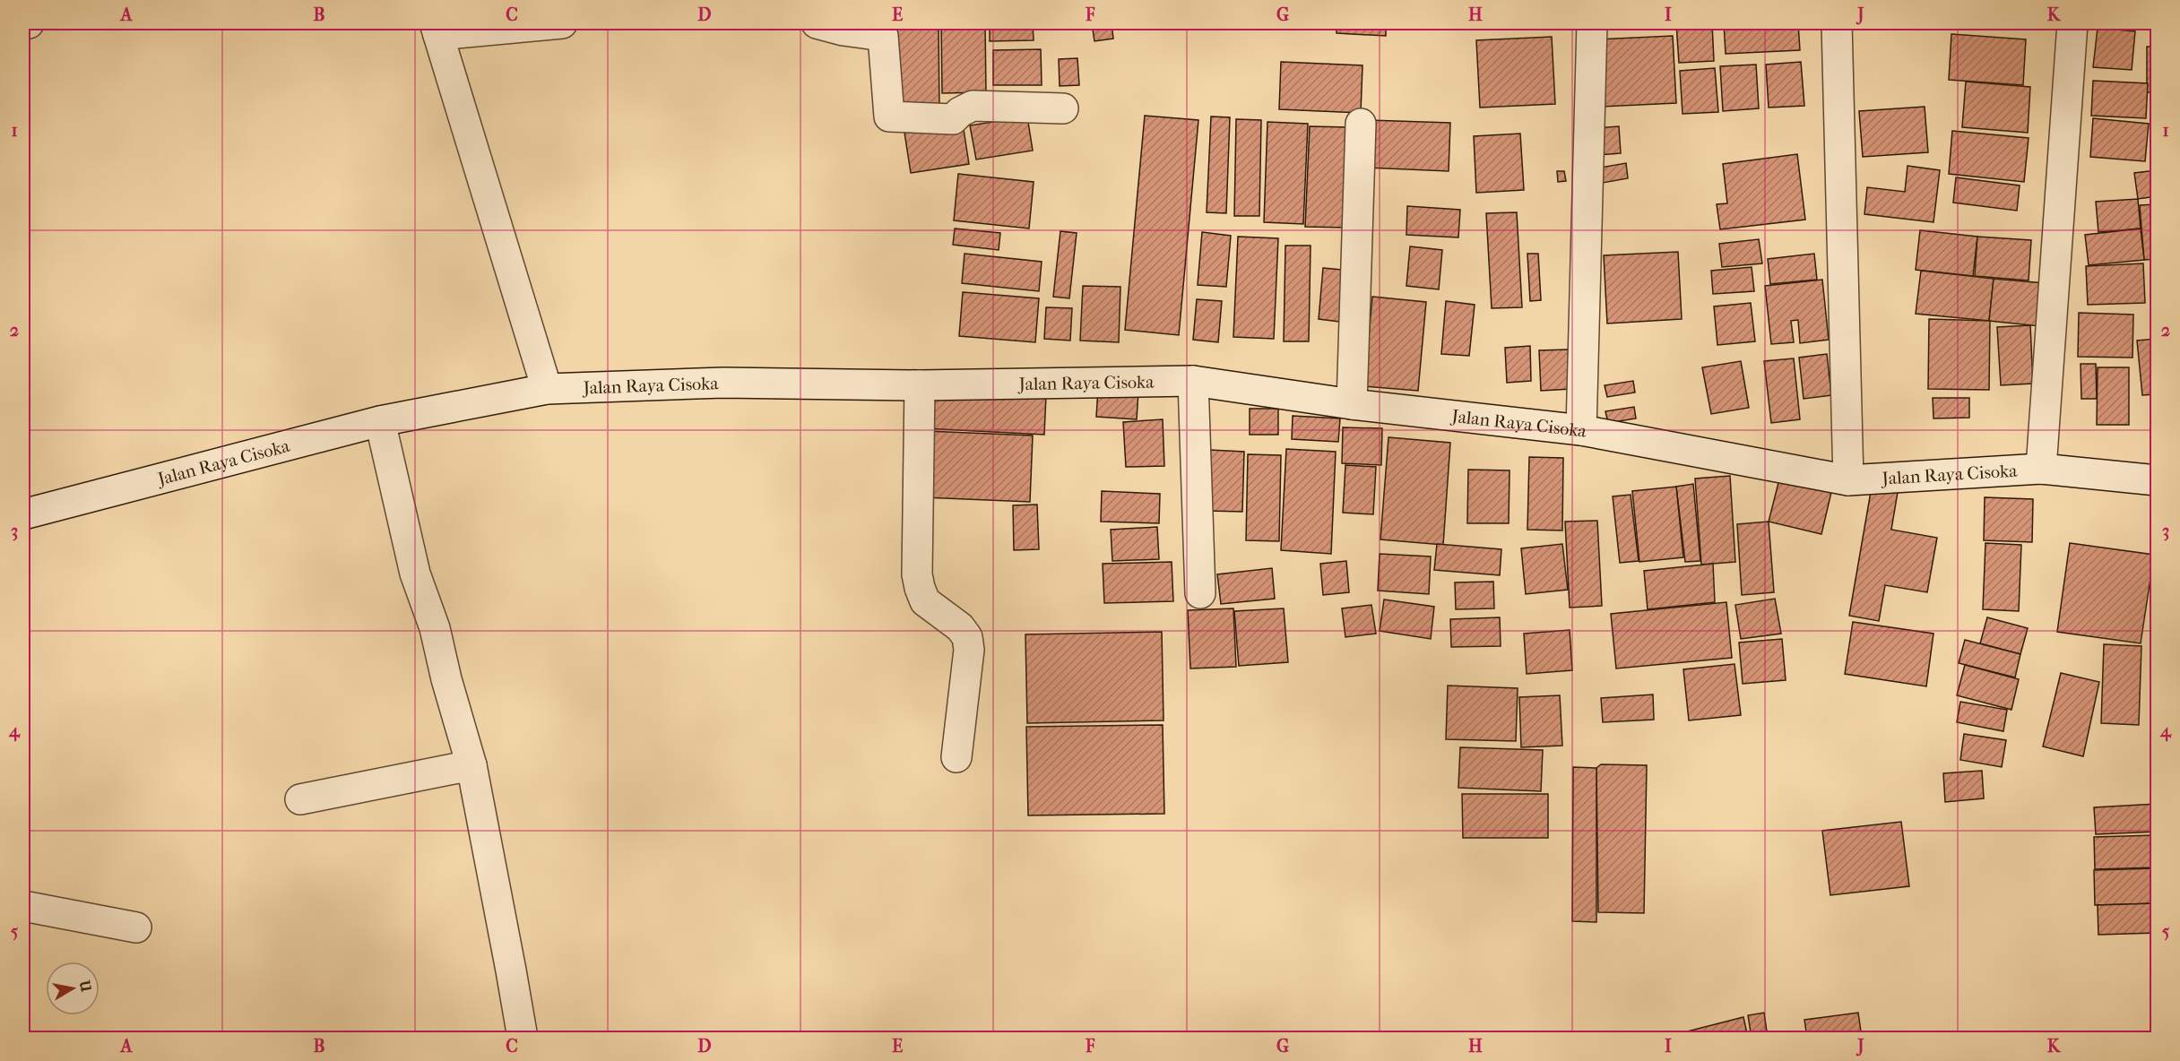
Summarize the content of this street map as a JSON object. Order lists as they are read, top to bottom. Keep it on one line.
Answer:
{"streets":{"street":["Jalan Raya Cisoka"]},"north":"right","grid":{"columns":["A","B","C","D","E","F","G","H","I","J","K"],"rows":["1","2","3","4","5"]}}
